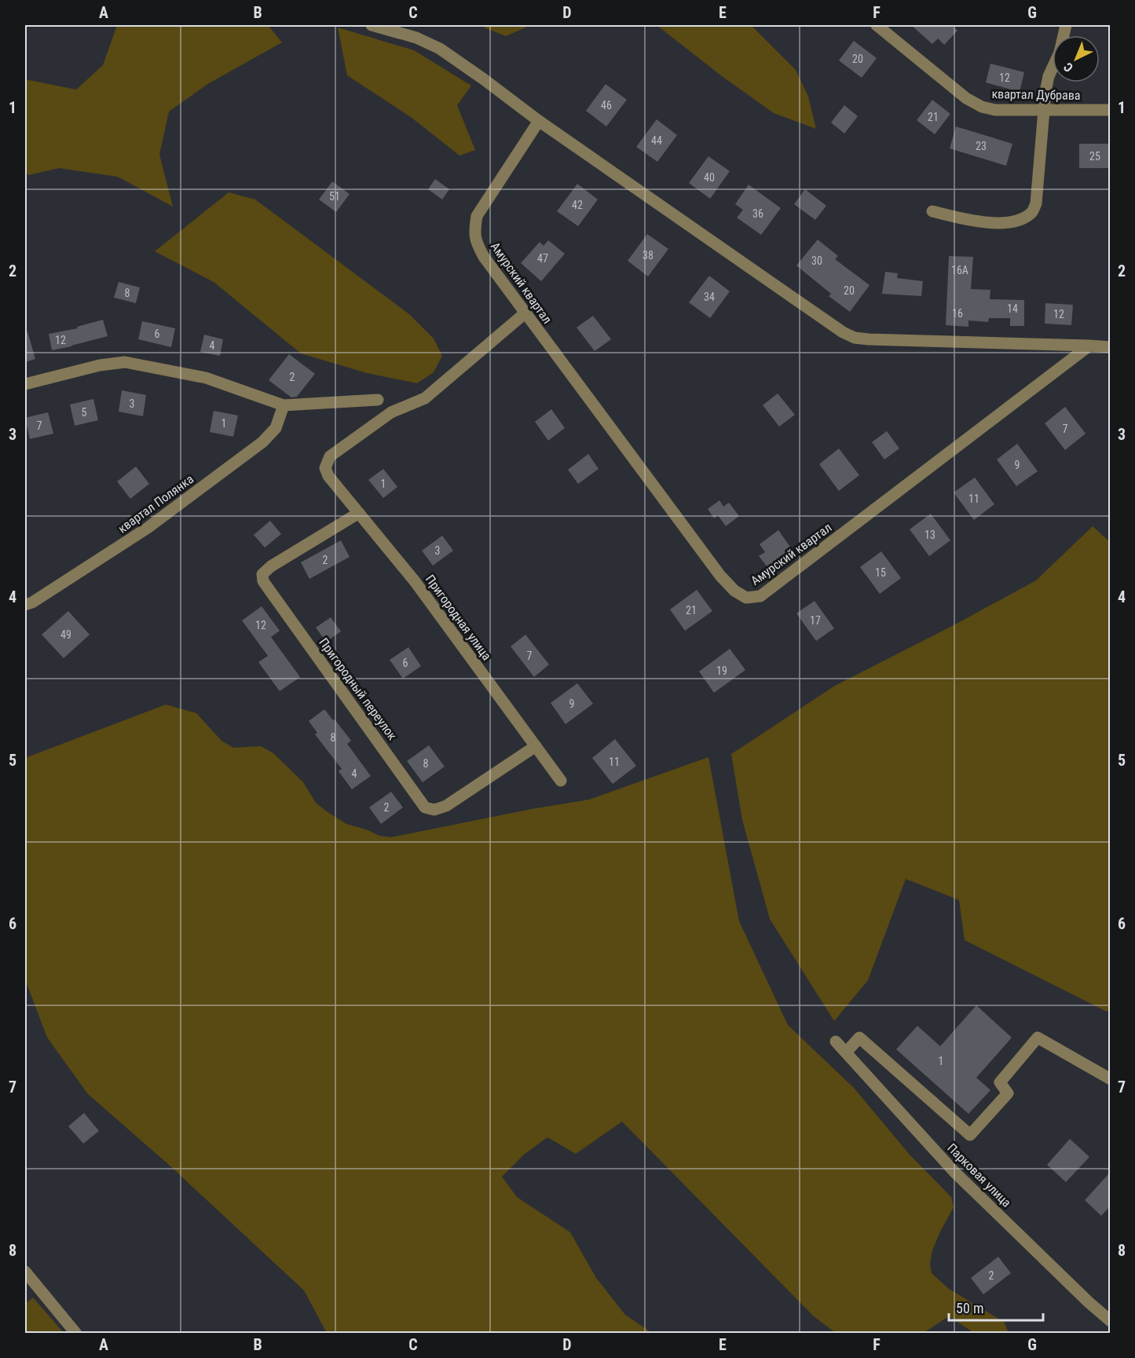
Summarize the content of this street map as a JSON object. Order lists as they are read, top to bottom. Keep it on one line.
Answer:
{"streets":{"street":["квартал Дубрава","Амурский квартал","квартал Полянка","Пригородная улица","Пригородный переулок","Парковая улица"]},"crossings":[["Амурский квартал","Пригородная улица"],["Пригородная улица","Пригородный переулок"]],"house_numbers":["20","12","46","21","44","23","25","40","51","42","36","38","47","30","16А","20","8","34","14","16","12","6","12","4","2","3","5","1","7","7","9","1","11","13","3","2","15","21","17","12","49","7","6","19","9","8","11","8","4","2","1","2"],"scale_bar":"50 m","north":"bottom left","grid":{"columns":["A","B","C","D","E","F","G"],"rows":["1","2","3","4","5","6","7","8"]}}
